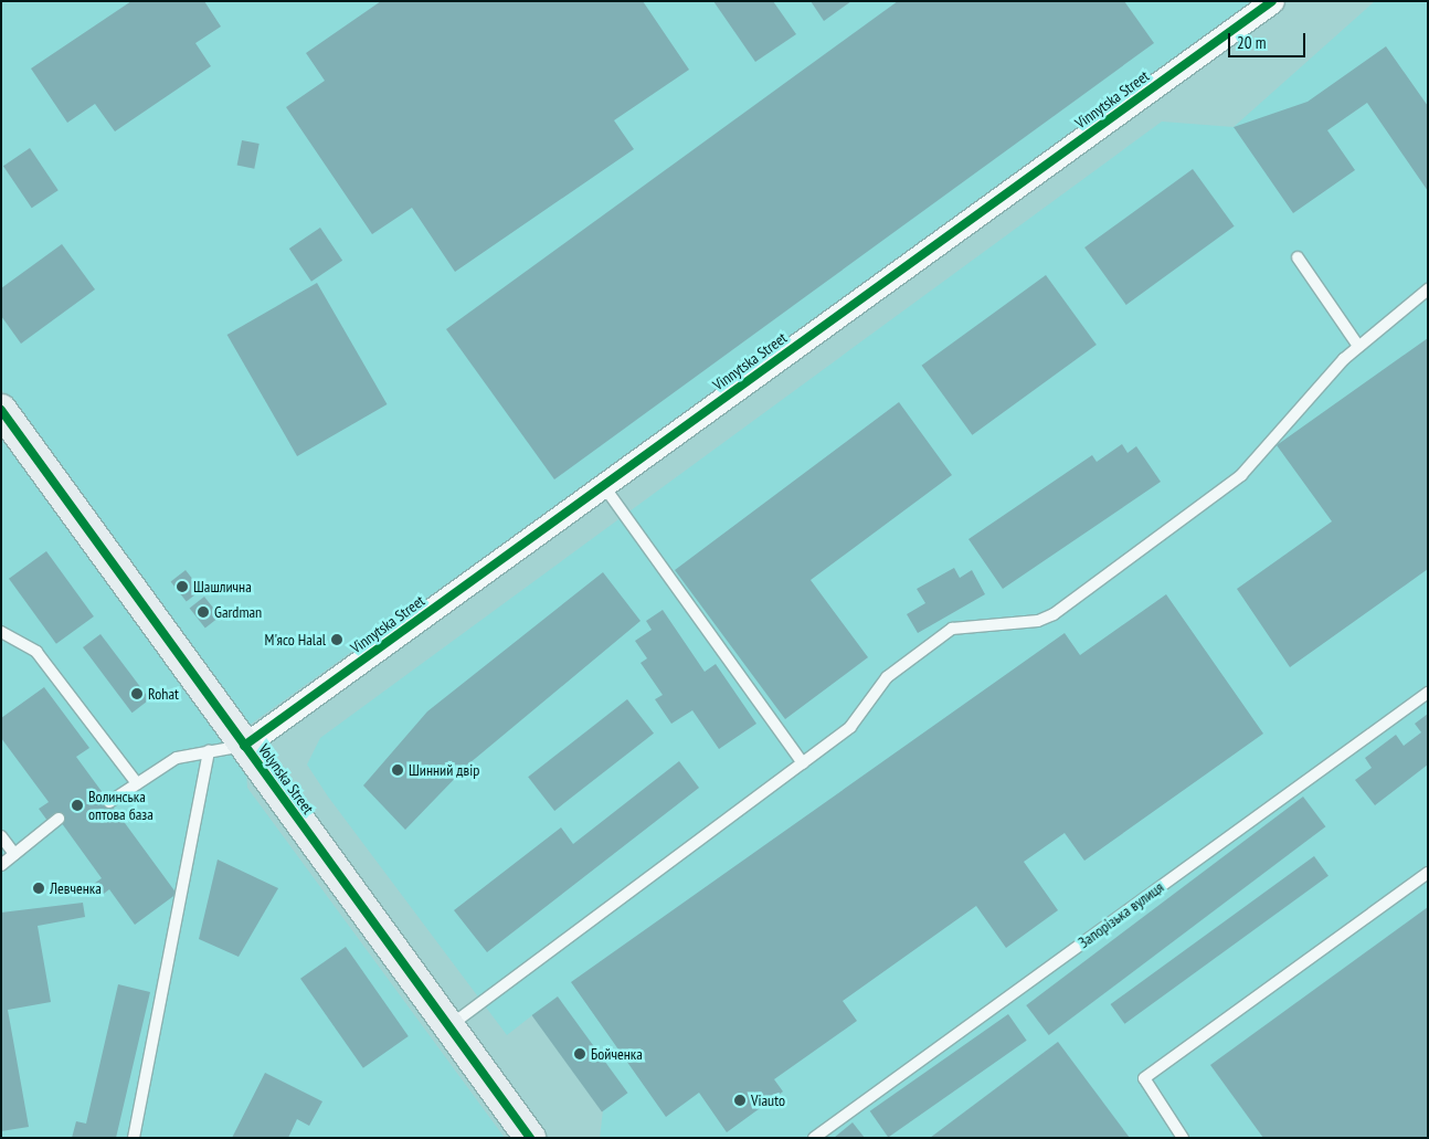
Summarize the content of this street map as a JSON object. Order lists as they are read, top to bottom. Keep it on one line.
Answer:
{"streets":{"street":["Vinnytska Street","Volynska Street"],"lane":["Запорізька вулиця"]},"crossings":[["Vinnytska Street","Volynska Street"]],"places":["Шашлична","Gardman","М'ясо Halal","Rohat","Шинний двір","Волинська оптова база","Левченка","Бойченка","Viauto"],"scale_bar":"20 m"}
